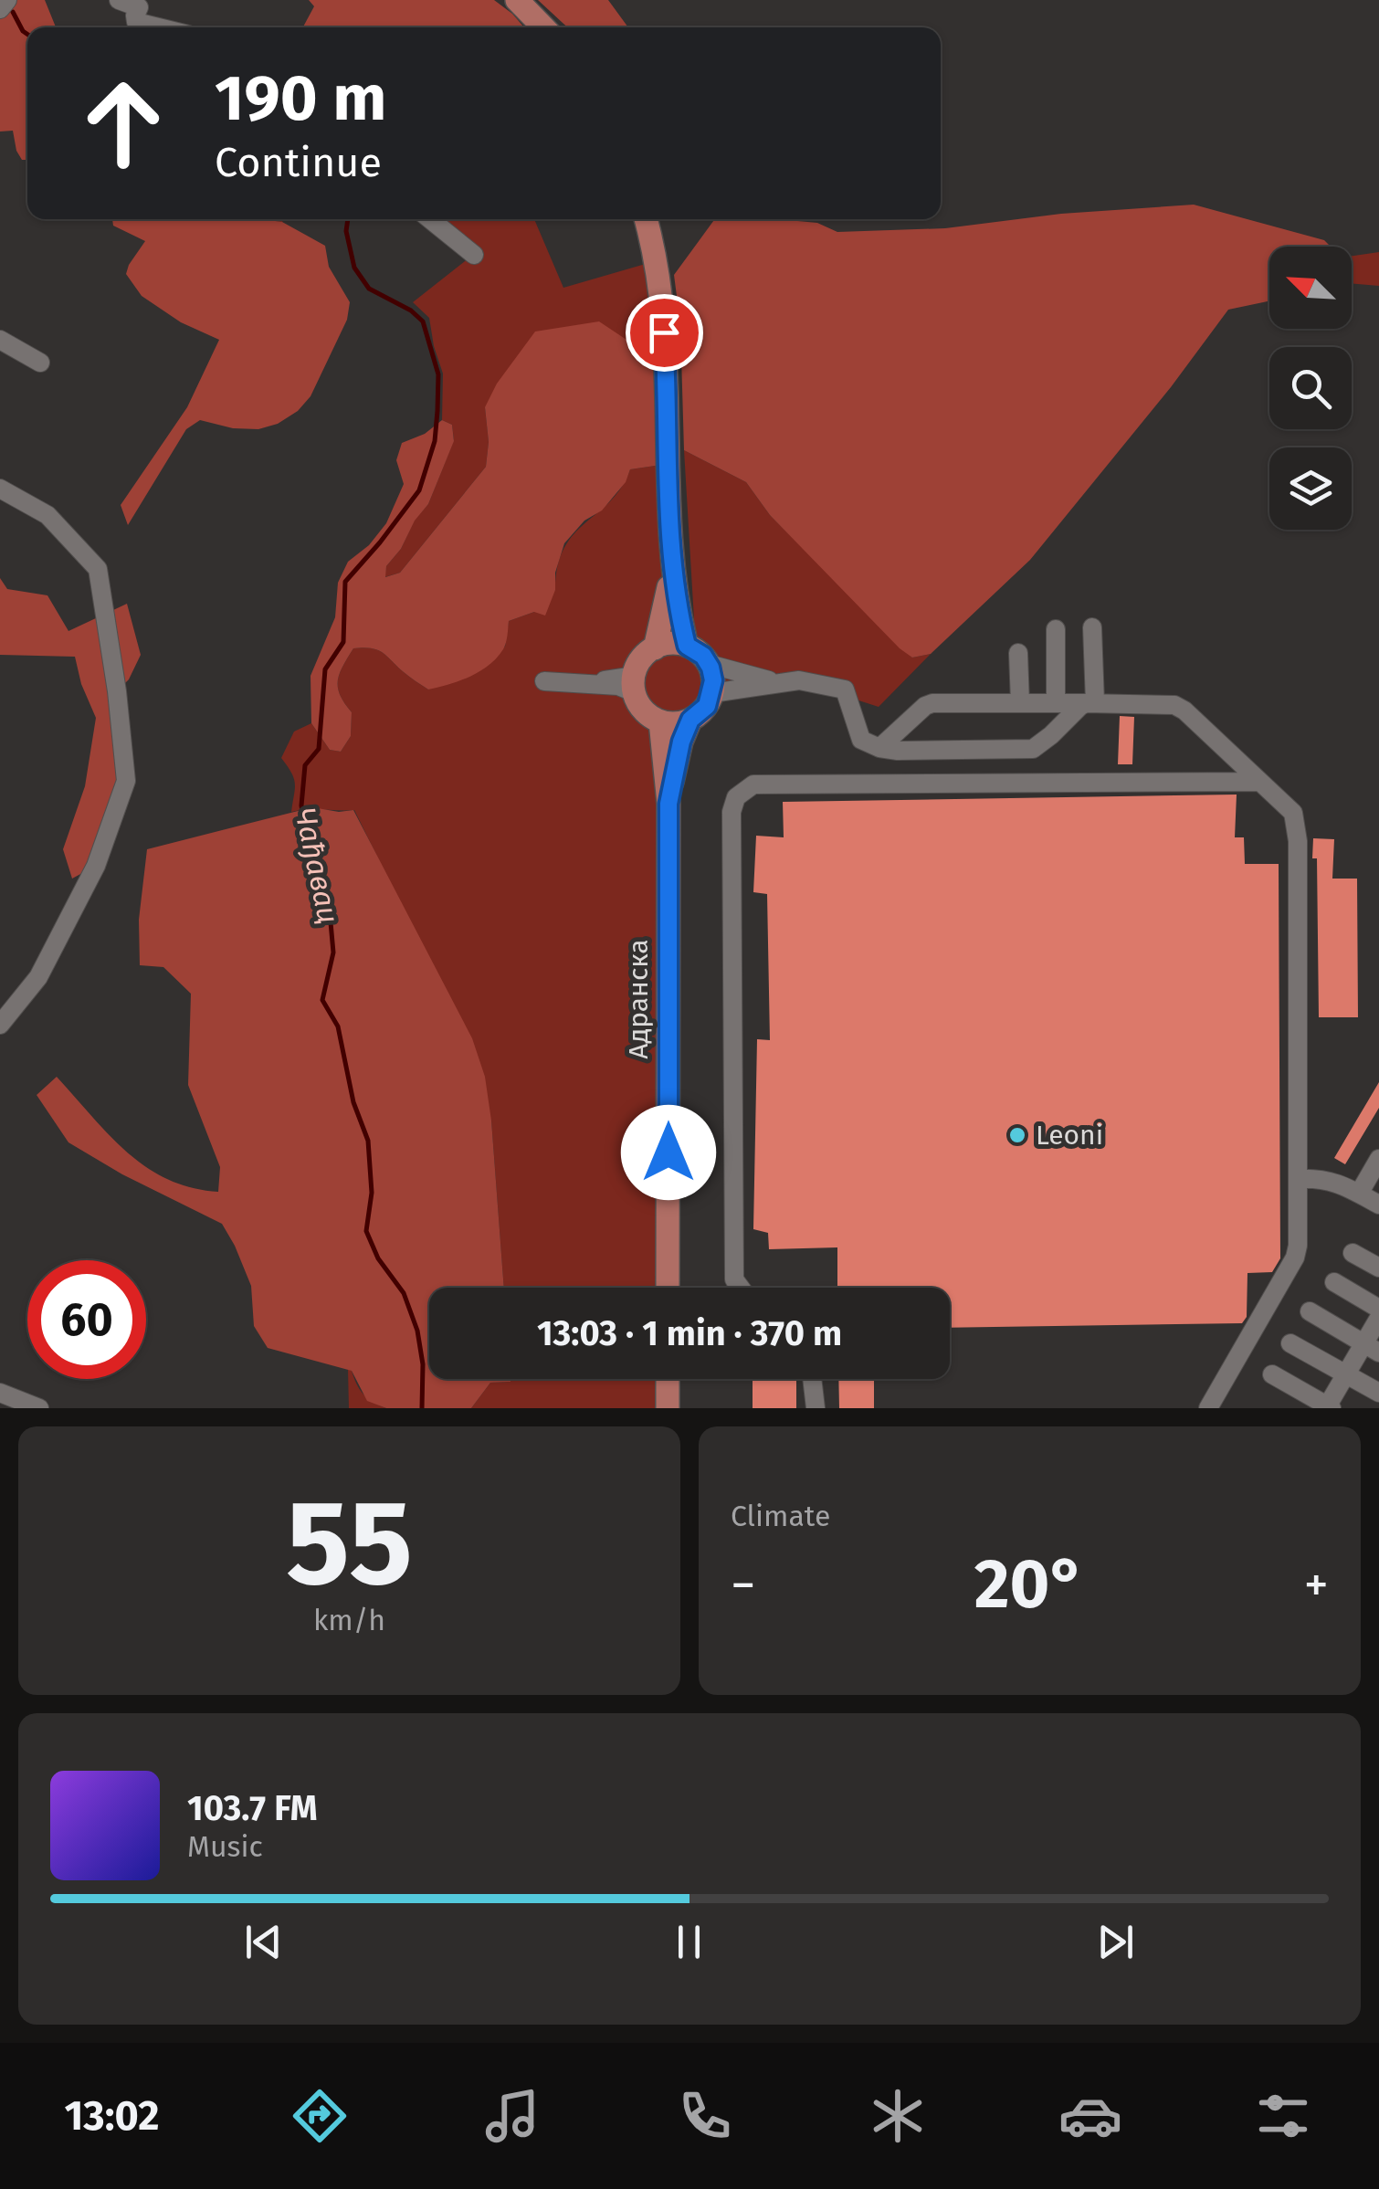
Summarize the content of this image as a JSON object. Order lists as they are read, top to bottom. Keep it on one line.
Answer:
{"streets":{"main road":["Адранска"]},"water":["Чађавац"],"places":["Leoni"],"north":"top left","page":{"turn":["190 m","Continue"],"limit":"60","trip":"13:03 · 1 min · 370 m","tile":[["55","km/h"],"Climate"],"heat":["−","20°","+"],"song":["103.7 FM","Music"],"tabs":"13:02"}}
